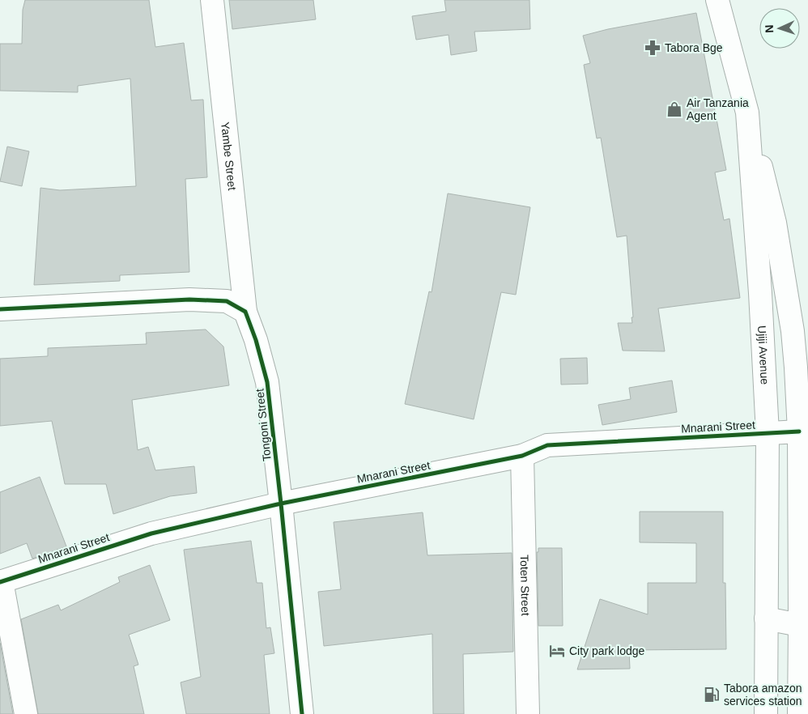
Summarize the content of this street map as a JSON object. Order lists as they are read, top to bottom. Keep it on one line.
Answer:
{"streets":{"main road":["Yambe Street","Ujiji Avenue","Tongoni Street","Mnarani Street","Toten Street"]},"crossings":[["Yambe Street","Tongoni Street"],["Ujiji Avenue","Mnarani Street"],["Tongoni Street","Mnarani Street"],["Mnarani Street","Toten Street"]],"places":{"pharmacy":["Tabora Bge"],"shop":["Air Tanzania Agent"],"hotel":["City park lodge"],"fuel station":["Tabora amazon services station"]},"north":"left"}
